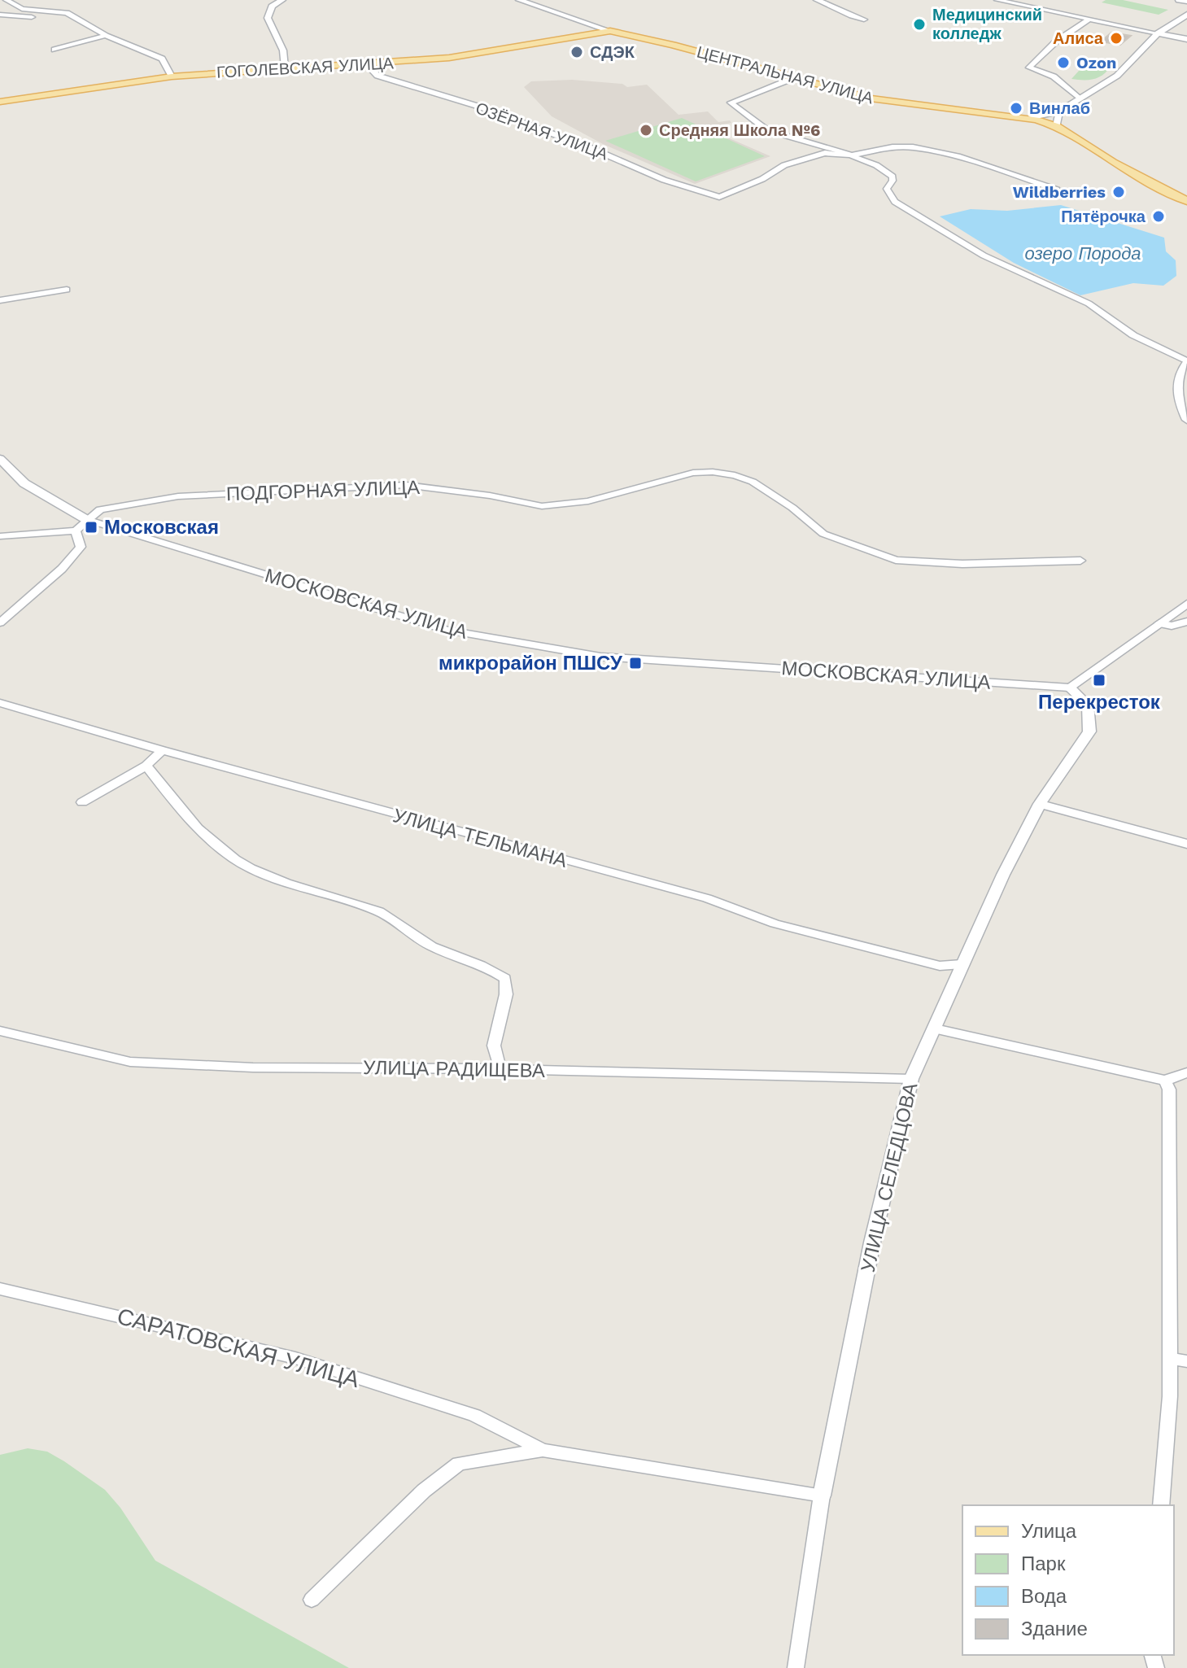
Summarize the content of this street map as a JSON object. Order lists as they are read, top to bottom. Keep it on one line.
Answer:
{"streets":{"main road":["ГОГОЛЕВСКАЯ УЛИЦА","ЦЕНТРАЛЬНАЯ УЛИЦА"],"street":["ОЗЁРНАЯ УЛИЦА","ПОДГОРНАЯ УЛИЦА","МОСКОВСКАЯ УЛИЦА","УЛИЦА ТЕЛЬМАНА","УЛИЦА РАДИЩЕВА","УЛИЦА СЕЛЕДЦОВА","САРАТОВСКАЯ УЛИЦА"]},"crossings":[["ГОГОЛЕВСКАЯ УЛИЦА","ЦЕНТРАЛЬНАЯ УЛИЦА"],["ГОГОЛЕВСКАЯ УЛИЦА","ОЗЁРНАЯ УЛИЦА"],["ПОДГОРНАЯ УЛИЦА","МОСКОВСКАЯ УЛИЦА"],["МОСКОВСКАЯ УЛИЦА","УЛИЦА СЕЛЕДЦОВА"],["УЛИЦА ТЕЛЬМАНА","УЛИЦА СЕЛЕДЦОВА"],["УЛИЦА РАДИЩЕВА","УЛИЦА СЕЛЕДЦОВА"]],"water":["озеро Порода"],"places":{"other":["Медицинский колледж","Алиса","СДЭК","Ozon","Винлаб","Средняя Школа №6","Wildberries","Пятёрочка"],"transit":["Московская","микрорайон ПШСУ","Перекресток"]},"legend":["Улица","Парк","Вода","Здание"]}
